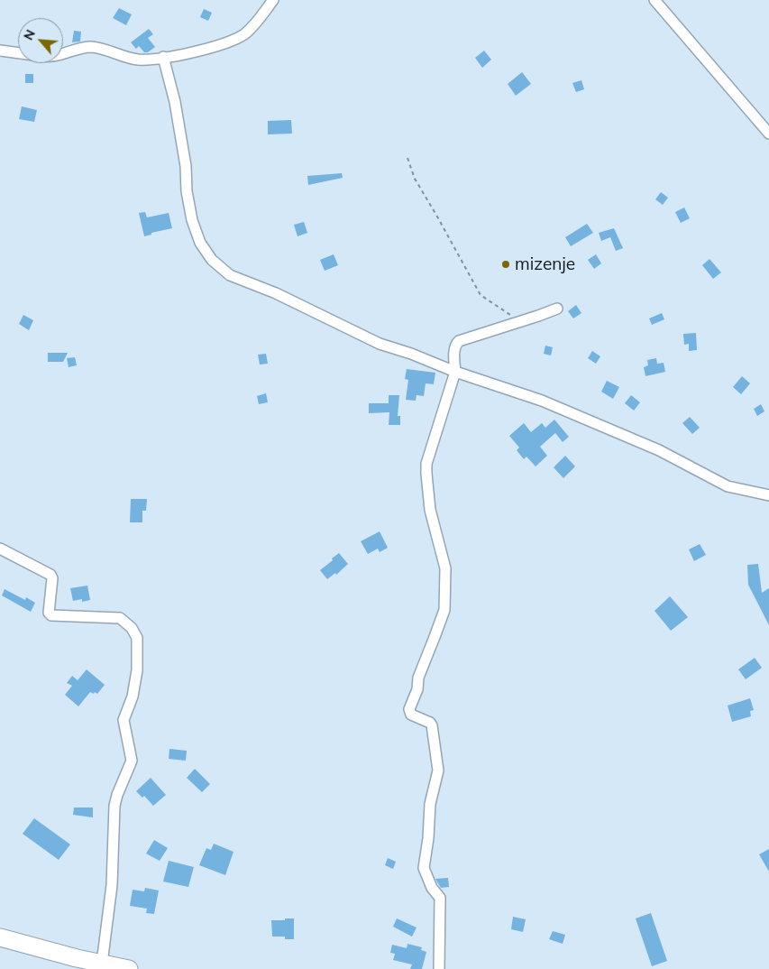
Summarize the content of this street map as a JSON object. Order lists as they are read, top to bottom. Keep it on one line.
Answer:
{"places":["mizenje"],"north":"top left"}
